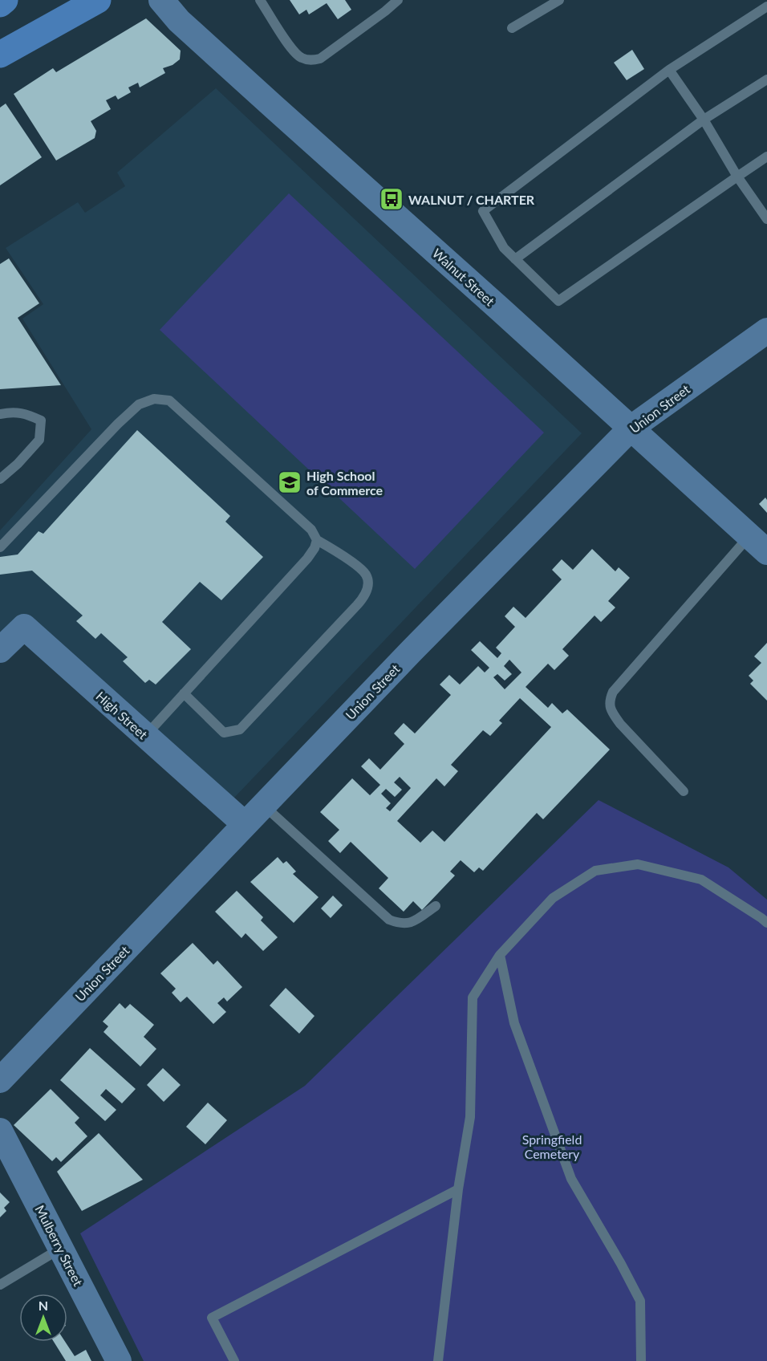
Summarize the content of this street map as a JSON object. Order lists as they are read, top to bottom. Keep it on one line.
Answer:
{"streets":{"street":["Walnut Street","Union Street","High Street","Mulberry Street"]},"crossings":[["Walnut Street","Union Street"],["Union Street","High Street"]],"parks":["Springfield Cemetery"],"places":{"bus stop":["WALNUT / CHARTER"],"school or university":["High School of Commerce"]},"north":"top"}
